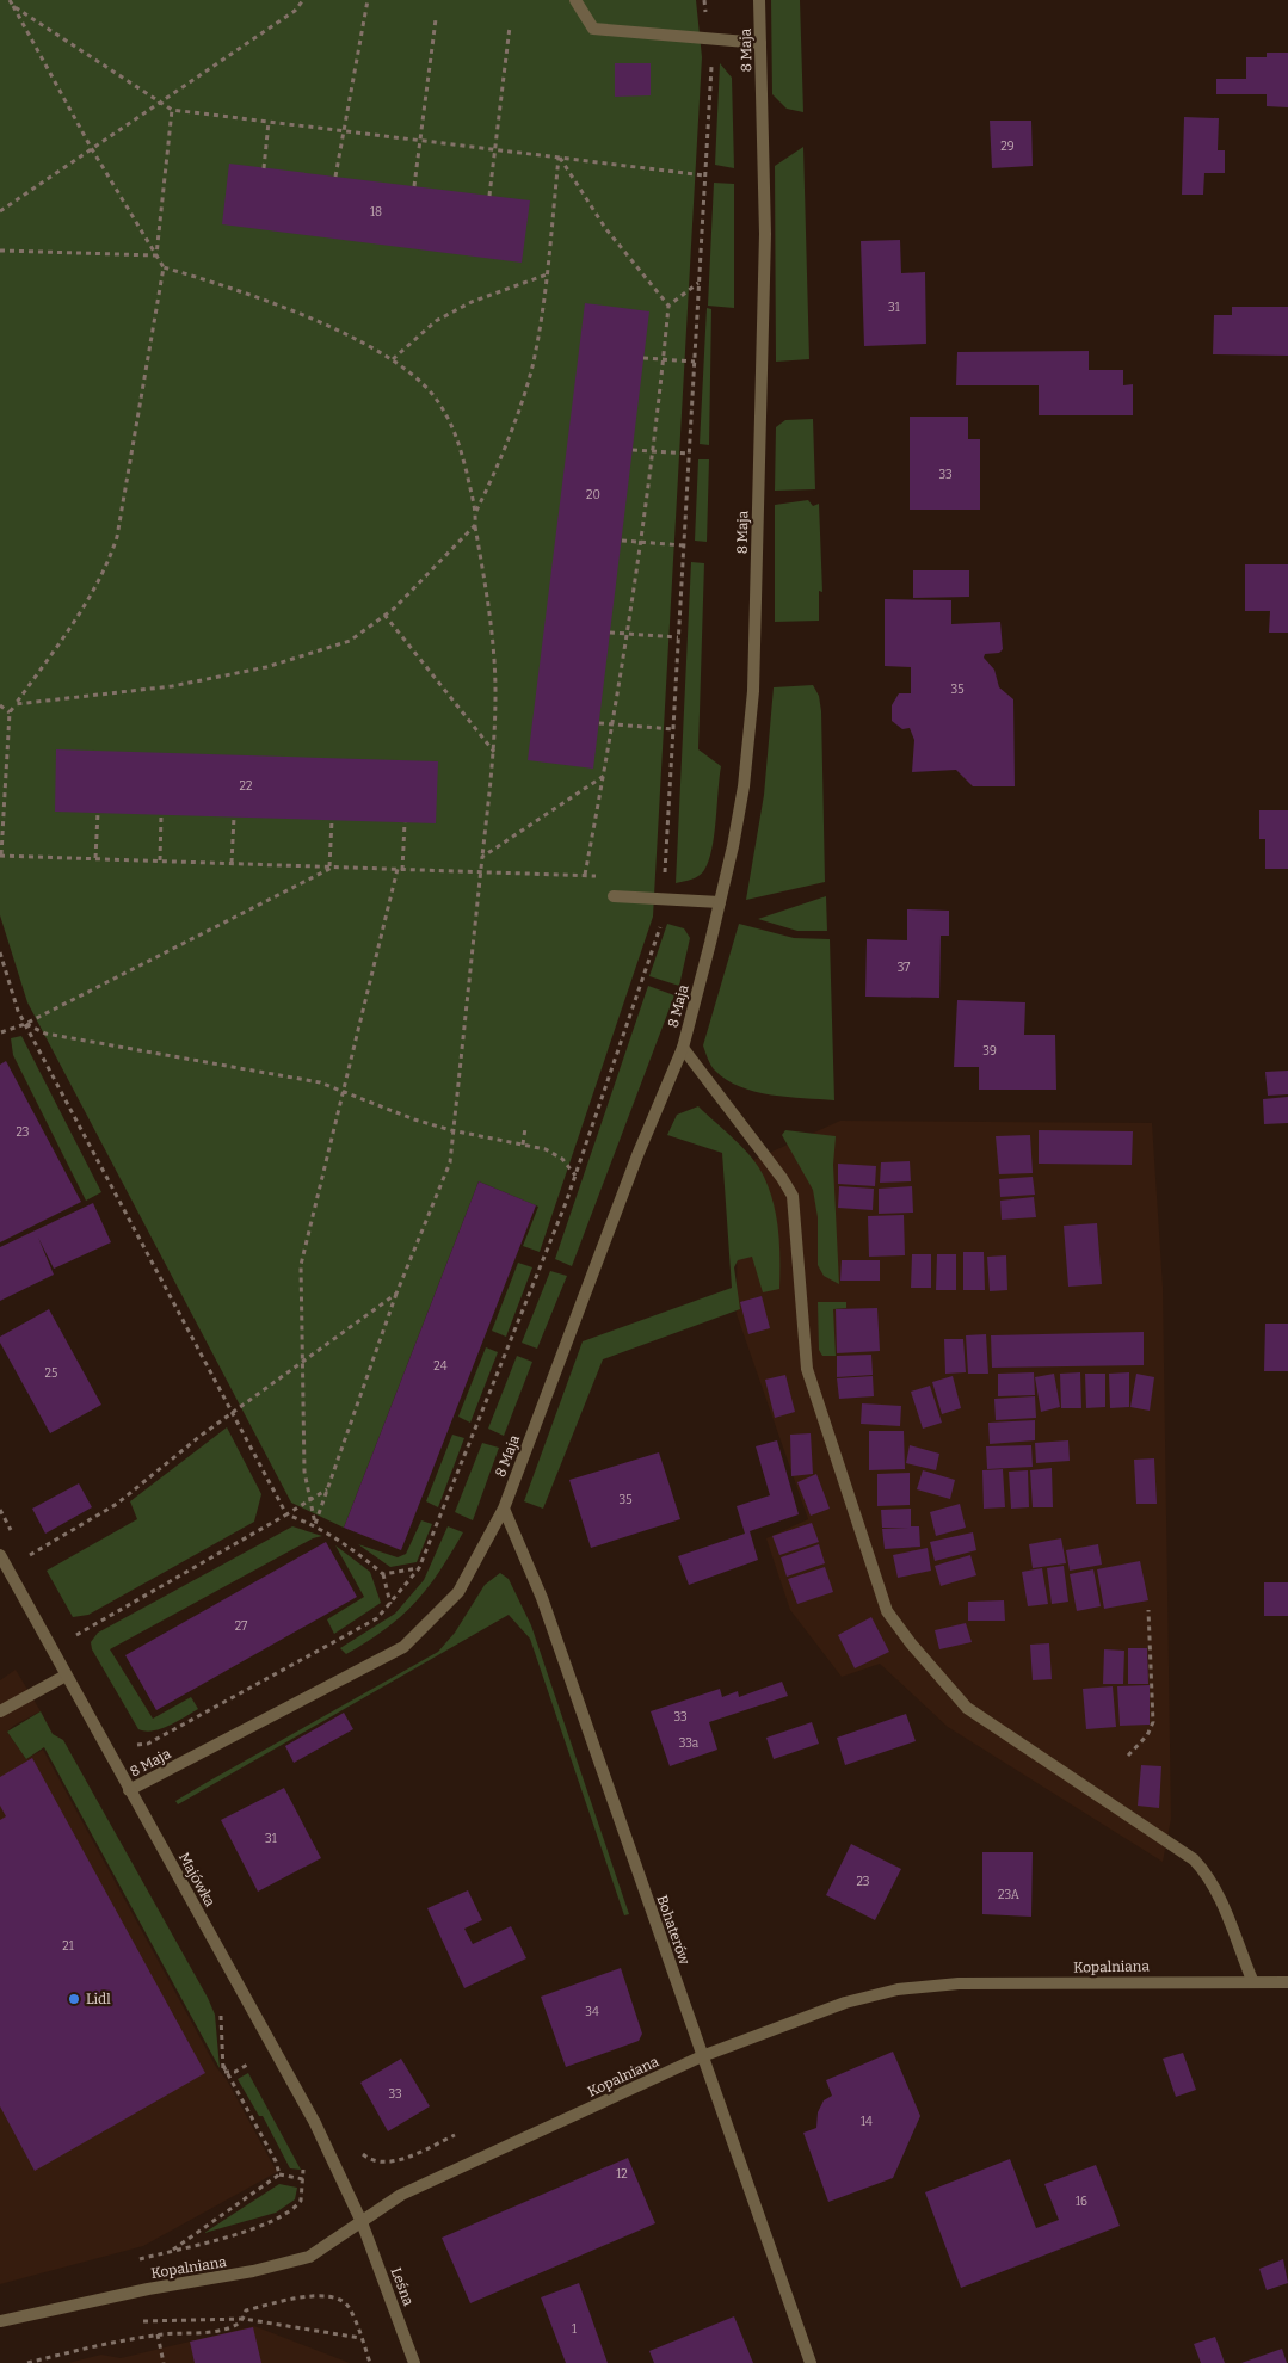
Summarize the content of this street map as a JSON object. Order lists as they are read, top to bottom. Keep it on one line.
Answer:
{"streets":{"street":["8 Maja","Majówka","Bohaterów","Kopalniana","Leśna"]},"crossings":[["8 Maja","Majówka"],["8 Maja","Bohaterów"],["Majówka","Kopalniana"],["Majówka","Leśna"],["Bohaterów","Kopalniana"],["Kopalniana","Leśna"]],"places":["Lidl"],"house_numbers":["29","18","31","33","20","35","22","37","39","23","24","25","35","27","33","33a","31","23","23A","21","34","33","14","12","16","1"]}
